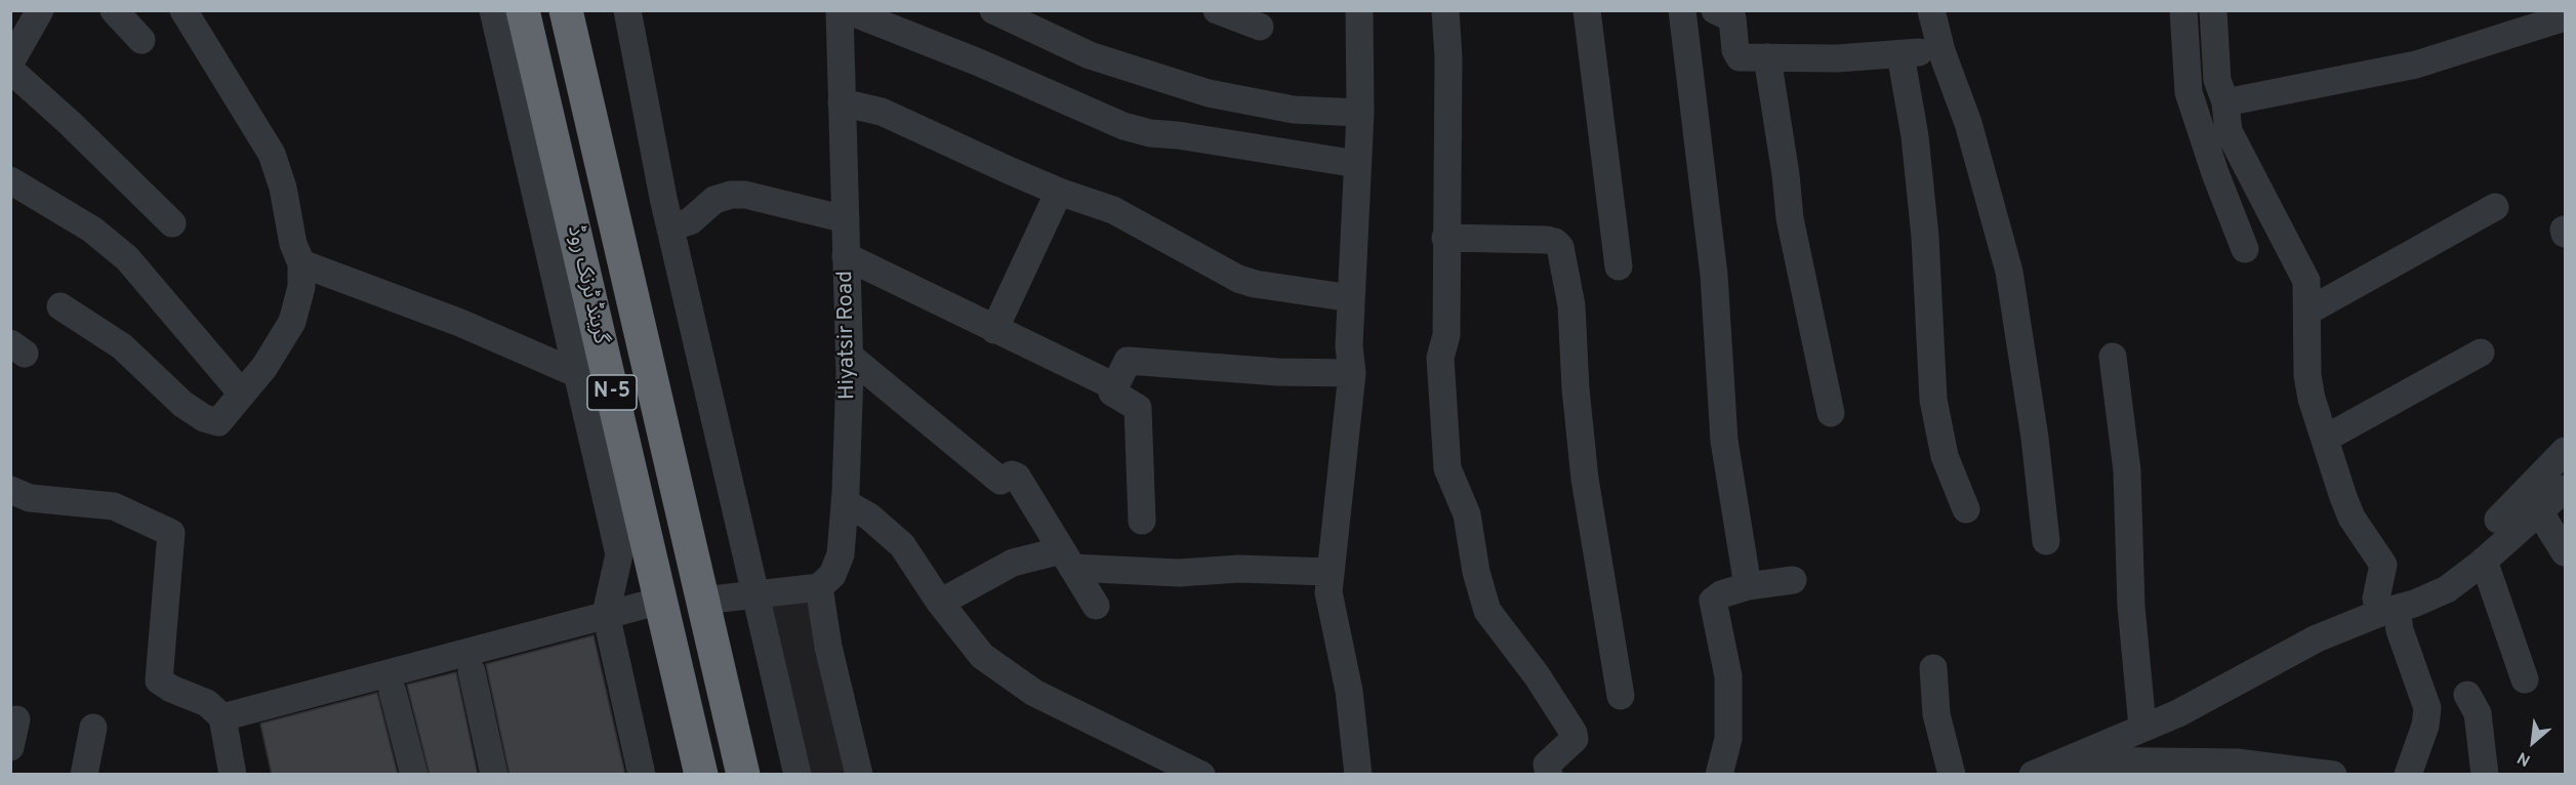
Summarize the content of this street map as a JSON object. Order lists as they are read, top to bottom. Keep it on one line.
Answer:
{"streets":{"highway":["گرینڈ ٹرنک روڈ","N-5"],"street":["Hiyatsir Road"]},"north":"bottom left"}
